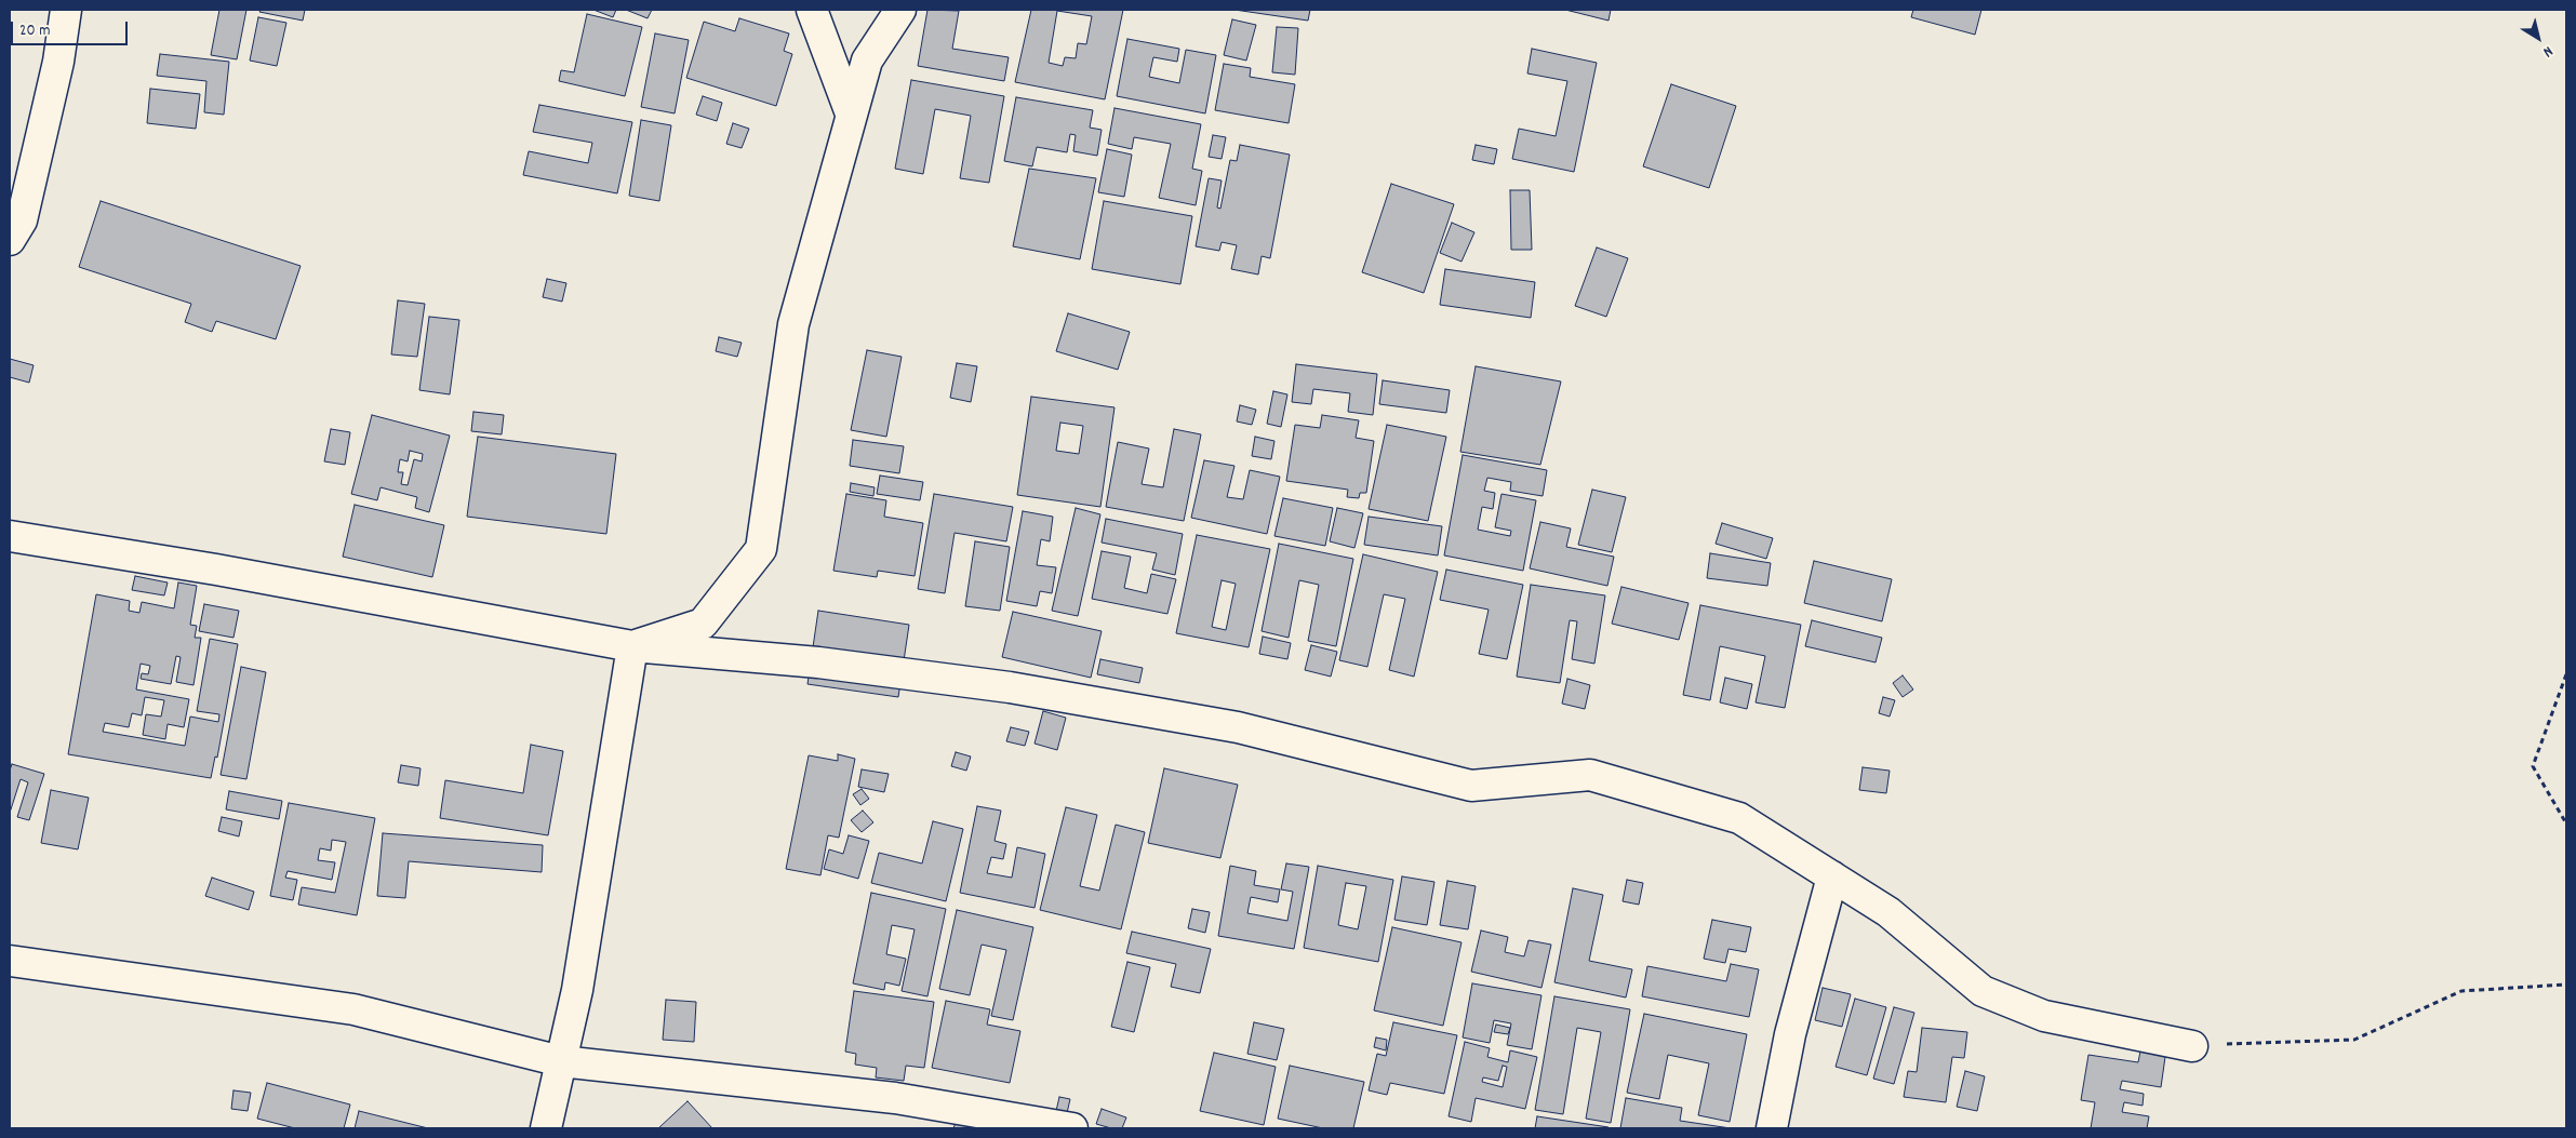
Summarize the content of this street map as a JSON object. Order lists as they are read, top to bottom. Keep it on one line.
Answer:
{"scale_bar":"20 m","north":"bottom right"}
